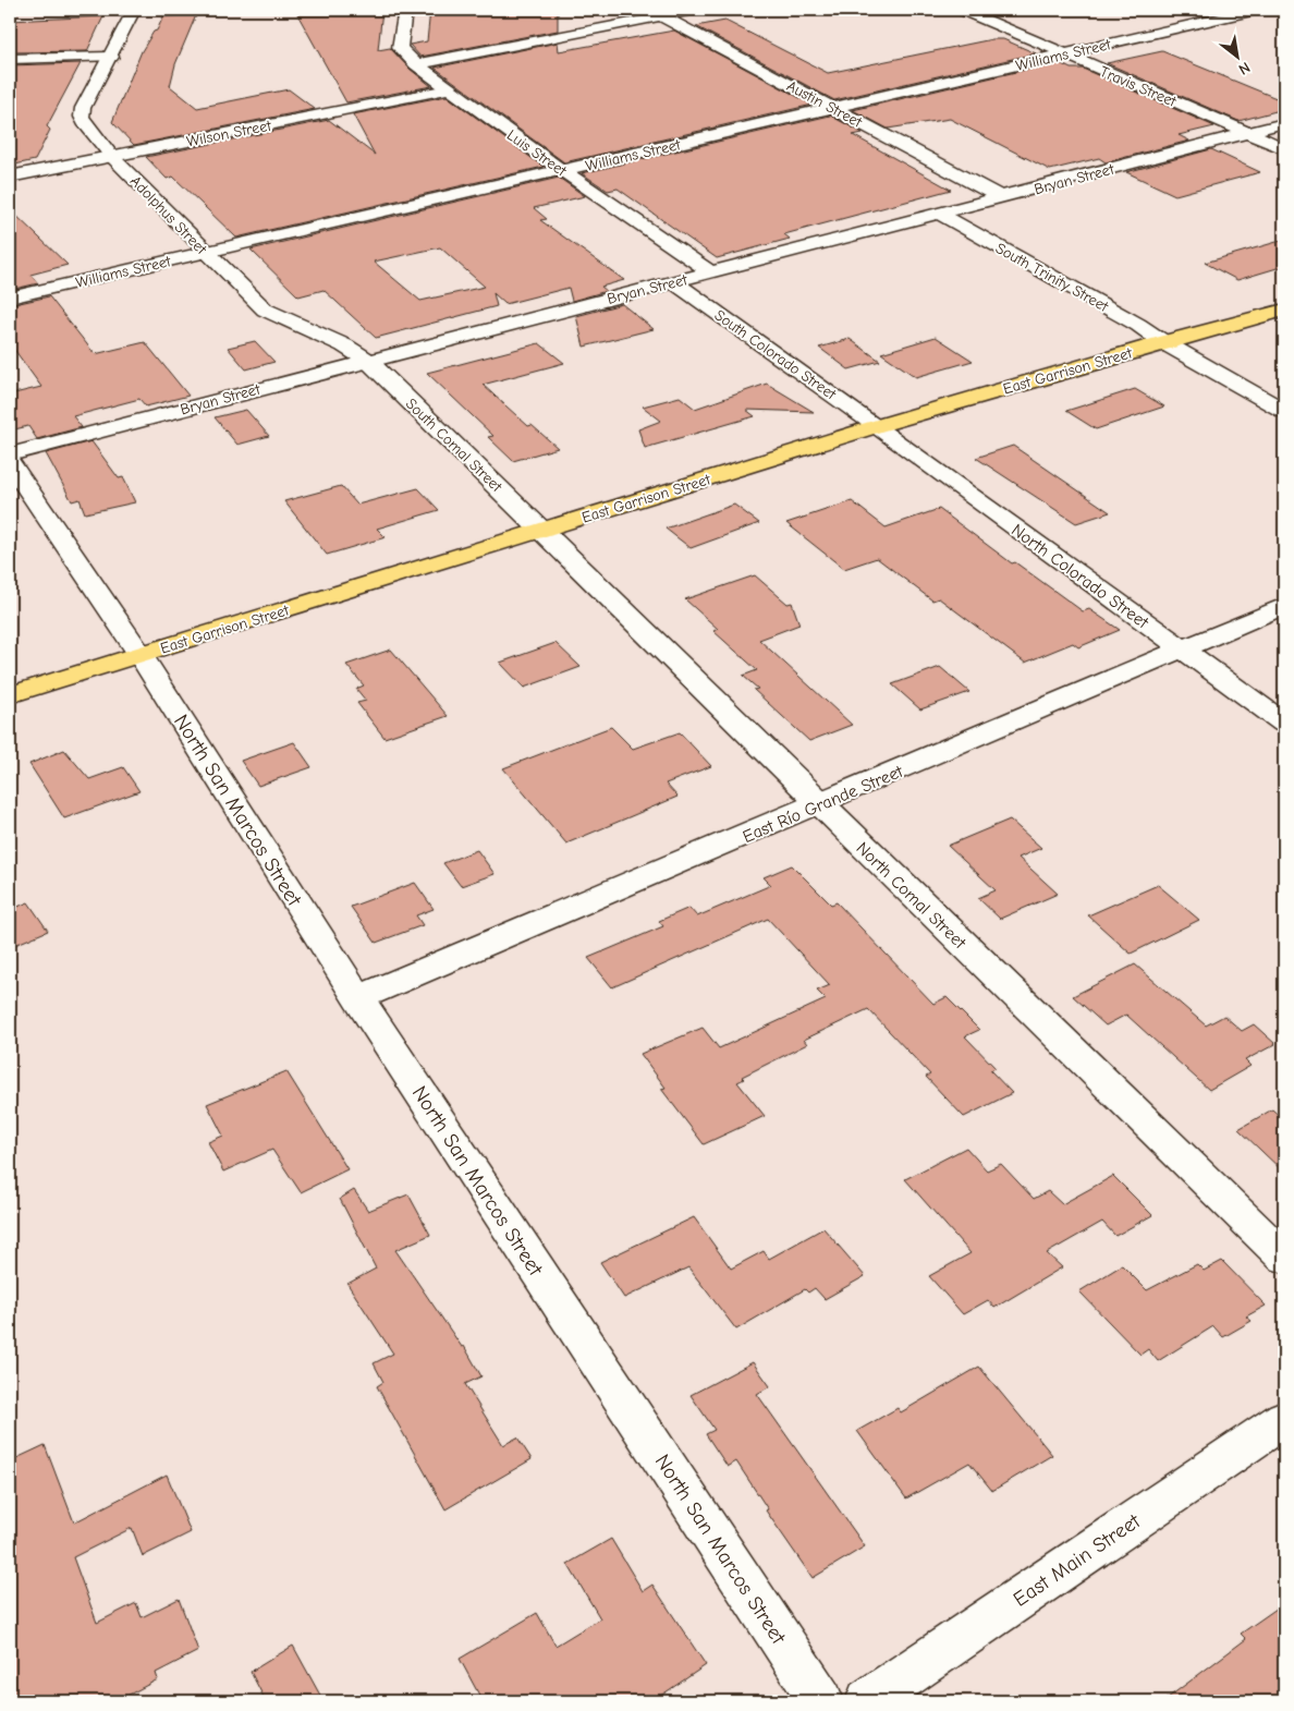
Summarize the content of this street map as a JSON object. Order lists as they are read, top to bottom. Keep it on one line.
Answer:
{"streets":{"main road":["East Garrison Street"],"street":["Williams Street","Travis Street","Austin Street","Wilson Street","Luis Street","Bryan Street","Adolphus Street","South Trinity Street","South Colorado Street","South Comal Street","North Colorado Street","East Río Grande Street","North San Marcos Street","North Comal Street","East Main Street"]},"crossings":[["Williams Street","Travis Street"],["Williams Street","Austin Street"],["Williams Street","Luis Street"],["Williams Street","Adolphus Street"],["Travis Street","Bryan Street"],["Austin Street","Bryan Street"],["Wilson Street","Luis Street"],["Wilson Street","Adolphus Street"],["Luis Street","Bryan Street"],["Bryan Street","Adolphus Street"],["Bryan Street","South Trinity Street"],["Bryan Street","South Colorado Street"],["Bryan Street","South Comal Street"],["Adolphus Street","South Comal Street"],["South Trinity Street","East Garrison Street"],["South Colorado Street","East Garrison Street"],["South Colorado Street","North Colorado Street"],["East Garrison Street","South Comal Street"],["East Garrison Street","North Colorado Street"],["East Garrison Street","North San Marcos Street"],["East Garrison Street","North Comal Street"],["South Comal Street","North Comal Street"],["North Colorado Street","East Río Grande Street"],["East Río Grande Street","North San Marcos Street"],["East Río Grande Street","North Comal Street"]],"north":"bottom right"}
